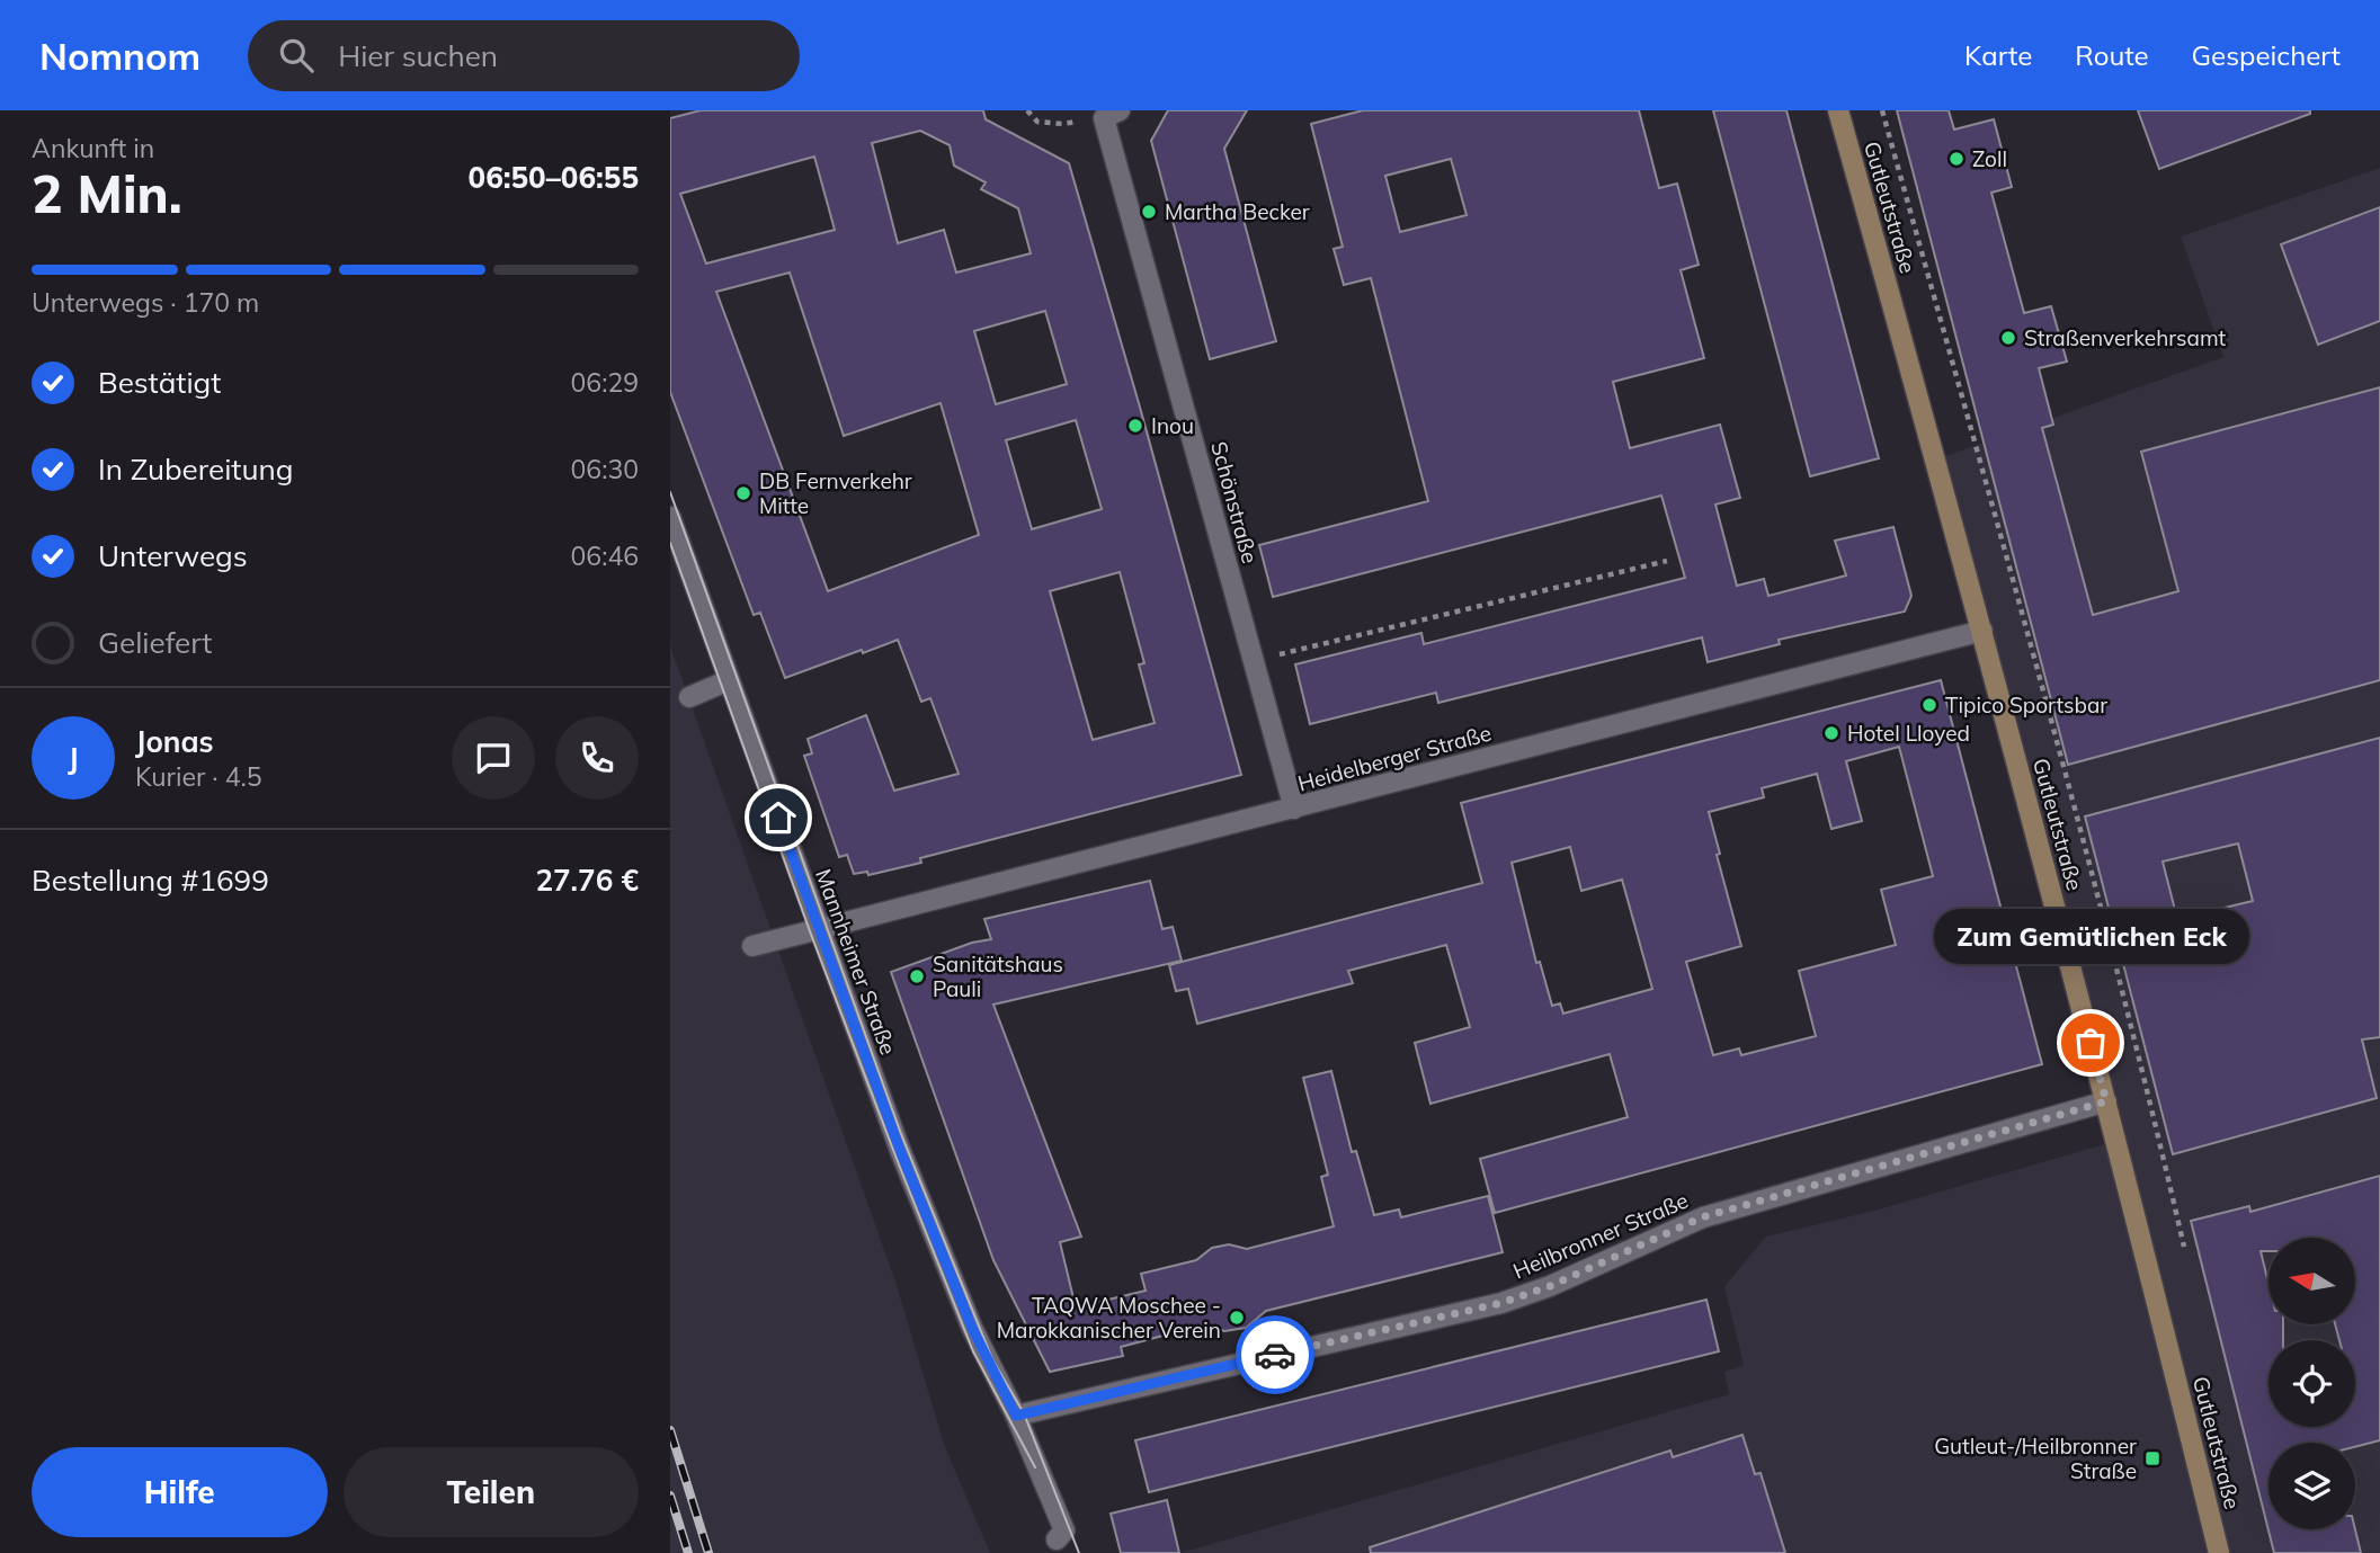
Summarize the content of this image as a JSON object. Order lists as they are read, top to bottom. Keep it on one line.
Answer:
{"streets":{"main road":["Gutleutstraße"],"street":["Schönstraße","Heidelberger Straße","Mannheimer Straße","Heilbronner Straße"]},"crossings":[["Gutleutstraße","Heidelberger Straße"],["Gutleutstraße","Heilbronner Straße"],["Schönstraße","Heidelberger Straße"],["Heidelberger Straße","Mannheimer Straße"],["Mannheimer Straße","Heilbronner Straße"]],"places":{"other":["Zoll","Martha Becker","Straßenverkehrsamt","Inou","DB Fernverkehr Mitte","Tipico Sportsbar","Hotel Lloyed","Sanitätshaus Pauli","Zum Gemütlichen Eck","TAQWA Moschee - Marokkanischer Verein"],"transit":["Gutleut-/Heilbronner Straße"]},"north":"left","page":{"header":"Nomnom","search":"Hier suchen","nav":["Karte","Route","Gespeichert"],"heading":["2 Min.","Ankunft in","06:50–06:55"],"panel":["Jonas","Kurier · 4.5","Bestellung #1699","27.76 €"],"bar":"Unterwegs · 170 m","list":[["Bestätigt","06:29"],["In Zubereitung","06:30"],["Unterwegs","06:46"],"Geliefert"],"round":"J","bubble":"Zum Gemütlichen Eck","buttons":["Hilfe","Teilen"]}}
